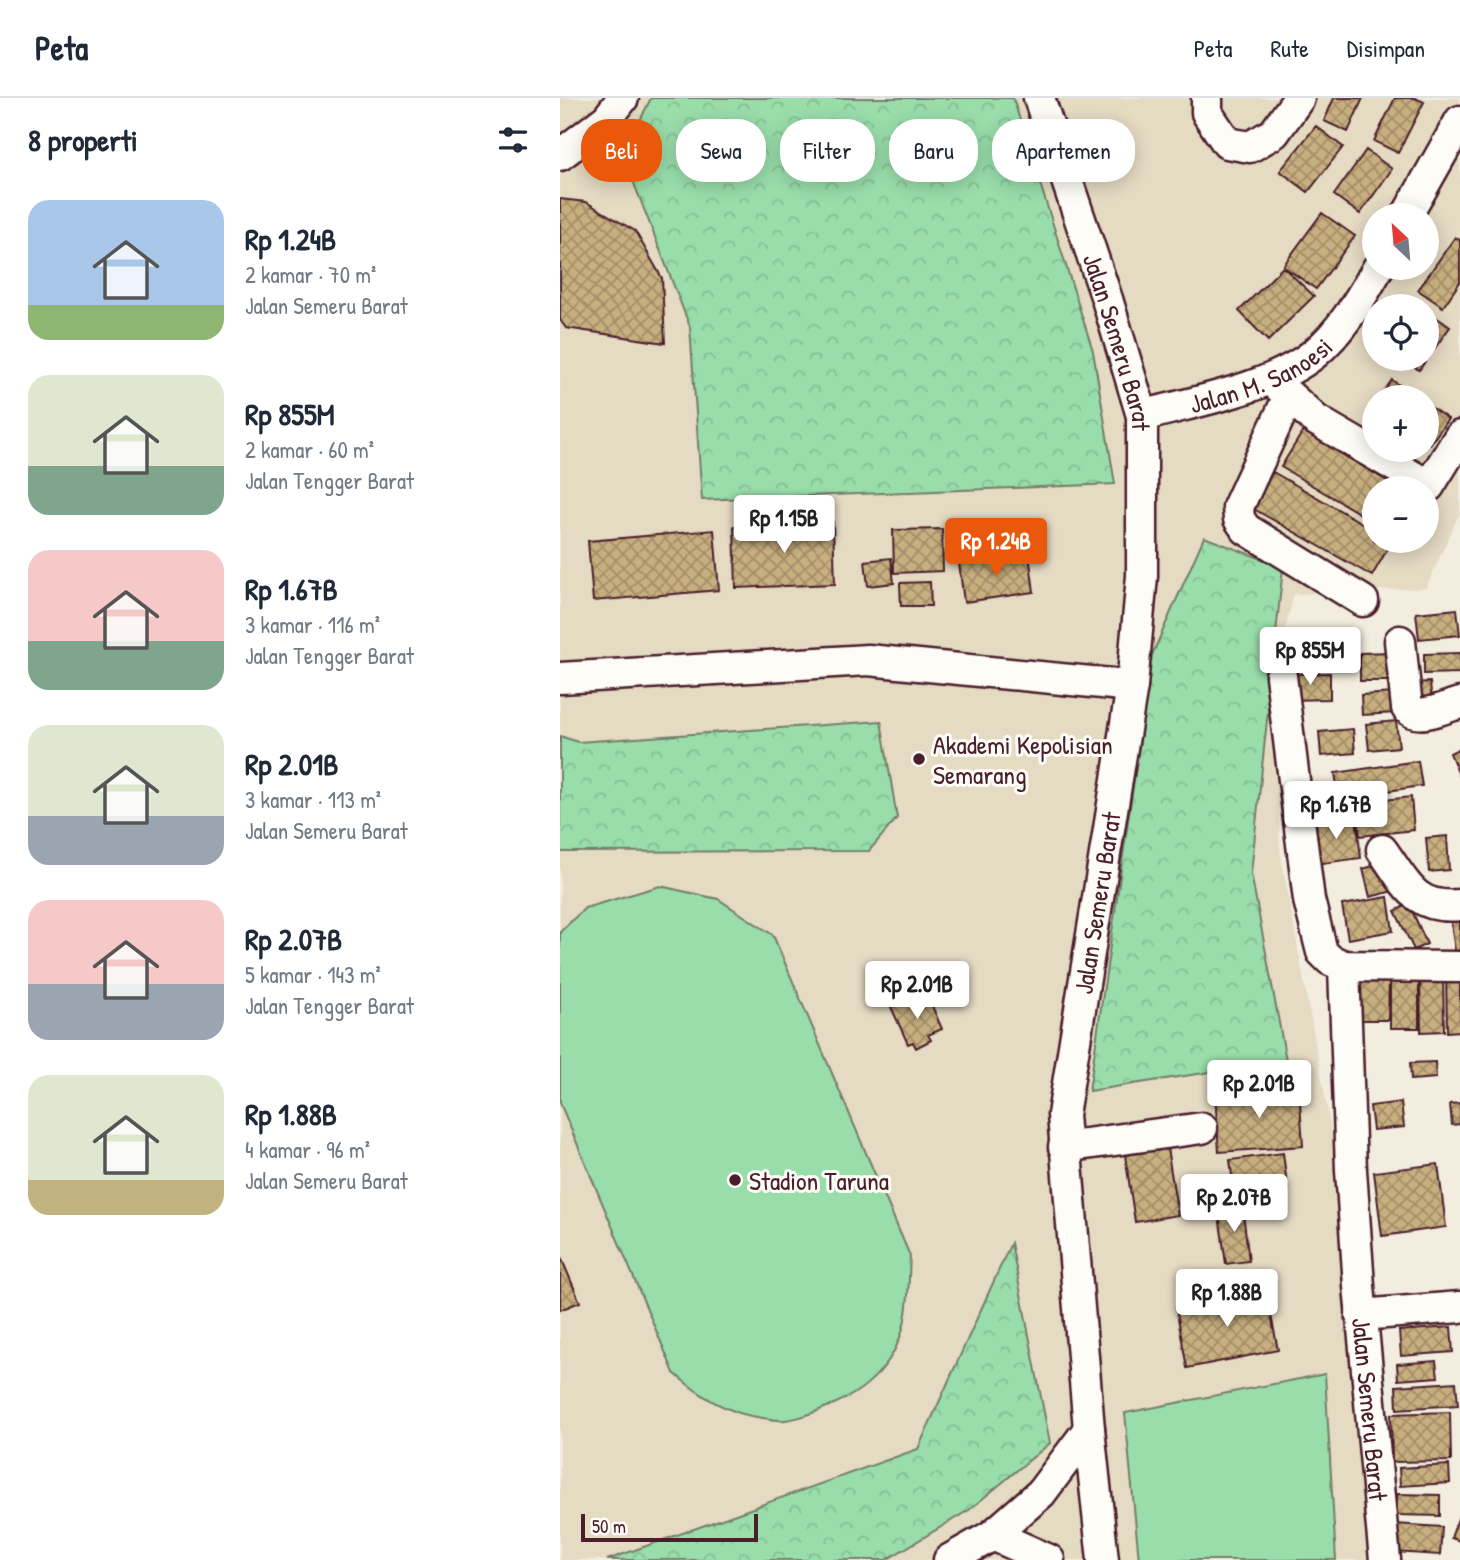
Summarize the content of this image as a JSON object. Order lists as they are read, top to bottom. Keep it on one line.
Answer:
{"streets":{"street":["Jalan Semeru Barat","Jalan M. Sanoesi"]},"crossings":[["Jalan Semeru Barat","Jalan M. Sanoesi"]],"places":["Akademi Kepolisian Semarang","Stadion Taruna"],"scale_bar":"50 m","north":"top left","page":{"header":"Peta","nav":["Peta","Rute","Disimpan"],"heading":"8 properti","chip":["Beli","Sewa","Filter","Baru","Apartemen"],"list":[{"name":"Rp 1.24B","note":"2 kamar · 70 m² · Jalan Semeru Barat"},{"name":"Rp 855M","note":"2 kamar · 60 m² · Jalan Tengger Barat"},{"name":"Rp 1.67B","note":"3 kamar · 116 m² · Jalan Tengger Barat"},{"name":"Rp 2.01B","note":"3 kamar · 113 m² · Jalan Semeru Barat"},{"name":"Rp 2.07B","note":"5 kamar · 143 m² · Jalan Tengger Barat"},{"name":"Rp 1.88B","note":"4 kamar · 96 m² · Jalan Semeru Barat"}],"map_buttons":["+","−"],"price":["Rp 1.15B","Rp 1.24B","Rp 855M","Rp 1.67B","Rp 2.01B","Rp 2.01B","Rp 2.07B","Rp 1.88B"],"scale":"50 m"}}
